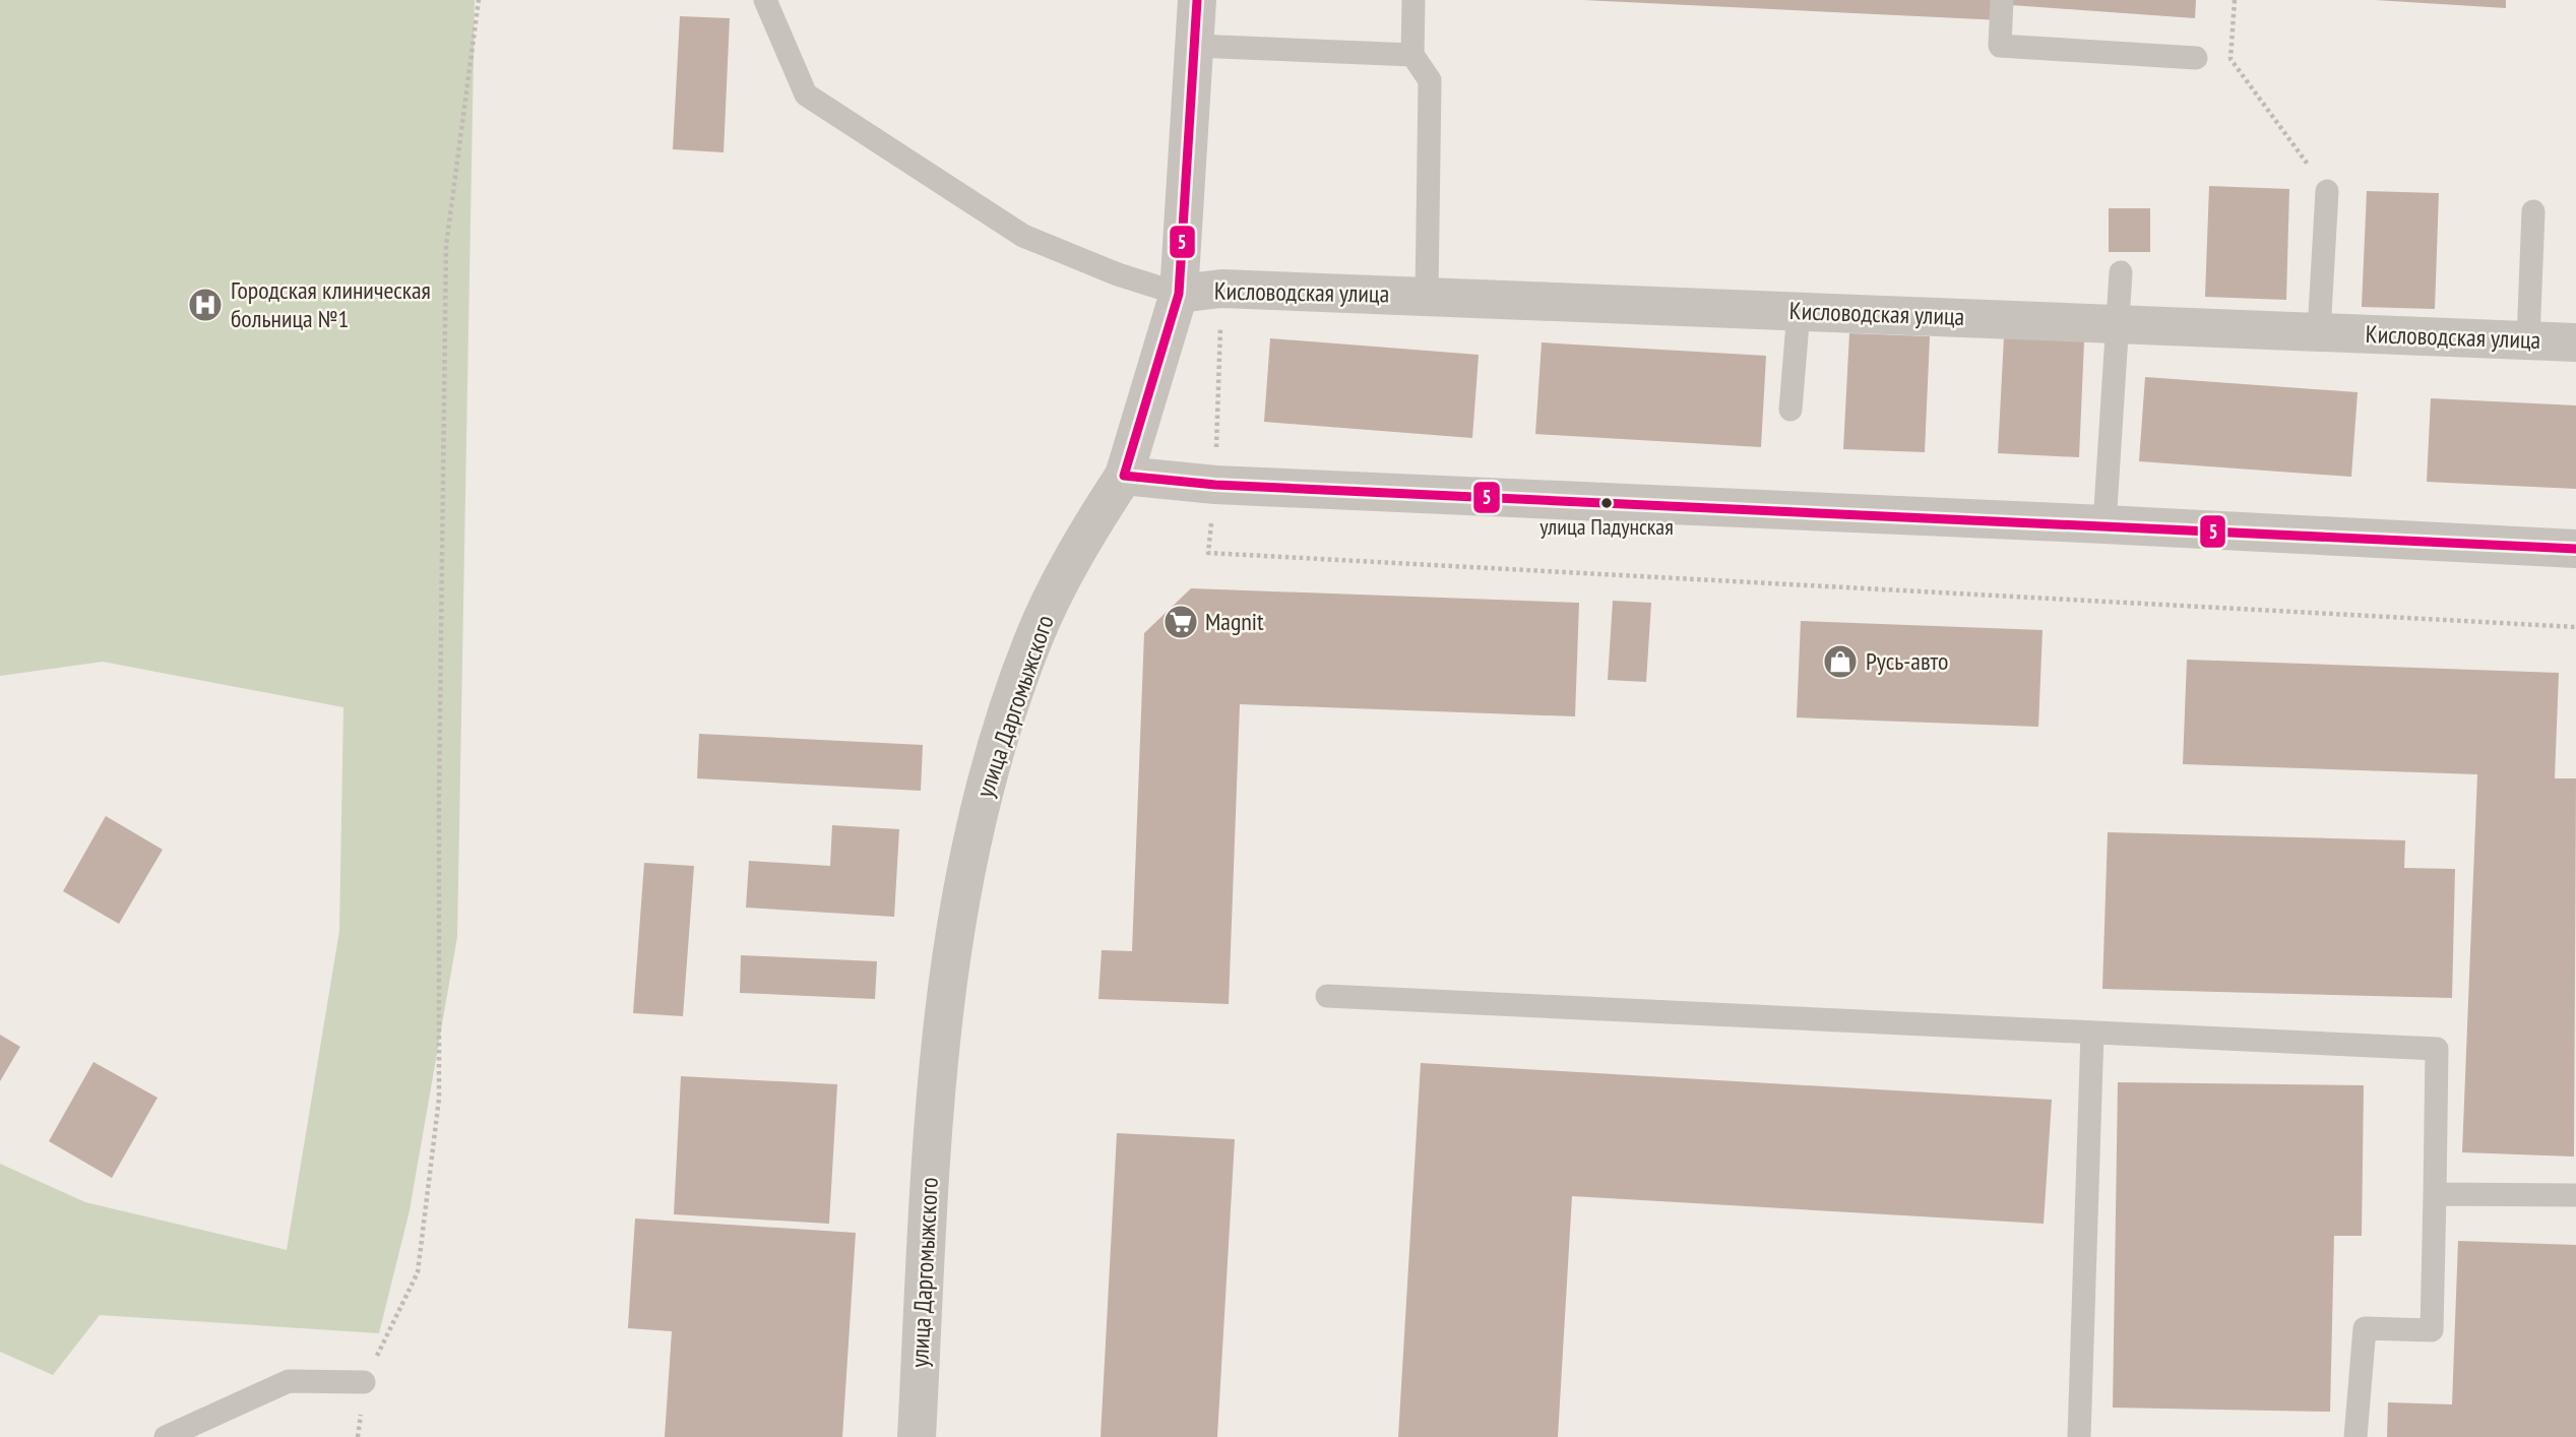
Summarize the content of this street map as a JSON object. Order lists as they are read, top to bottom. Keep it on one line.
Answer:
{"streets":{"street":["Кисловодская улица","улица Даргомыжского"]},"crossings":[["Кисловодская улица","улица Даргомыжского"]],"places":{"hospital":["Городская клиническая больница №1"],"other":["улица Падунская"],"supermarket":["Magnit"],"shop":["Русь-авто"]},"lines":["transit line 5"]}
